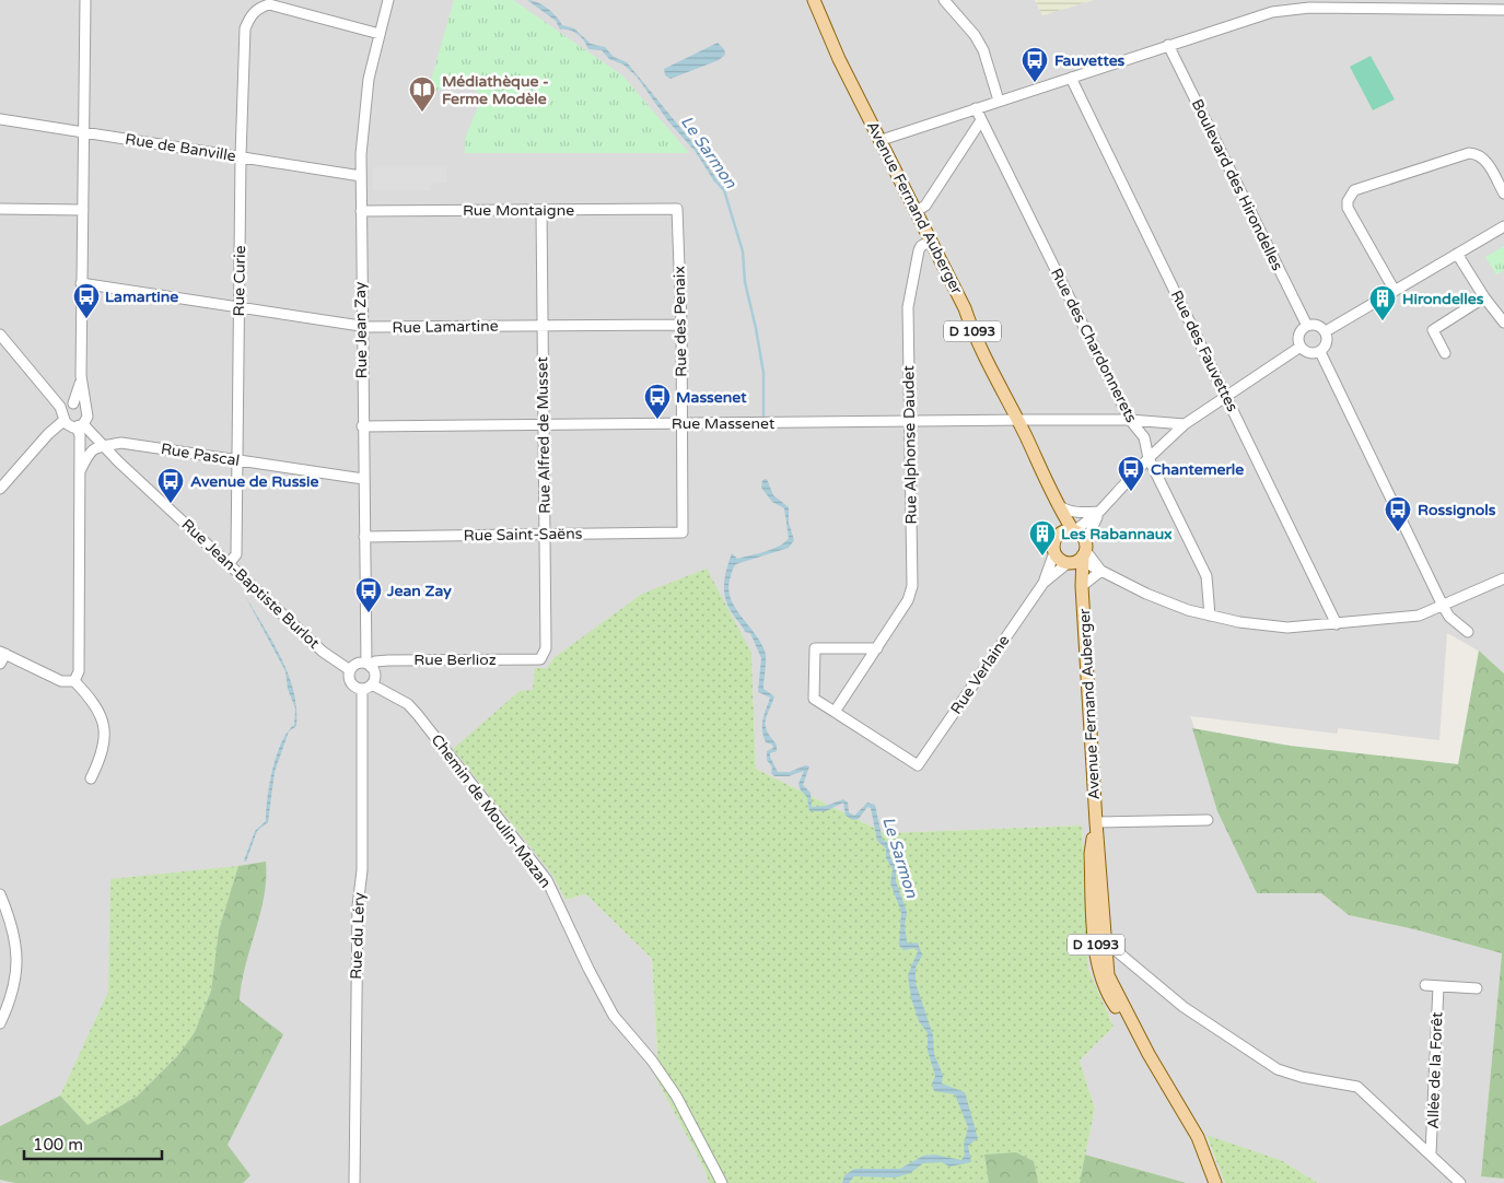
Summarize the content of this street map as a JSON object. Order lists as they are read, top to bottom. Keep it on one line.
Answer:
{"streets":{"main road":["Avenue Fernand Auberger","D 1093"],"street":["Rue de Banville","Boulevard des Hirondelles","Rue Montaigne","Rue Curie","Rue des Penaix","Rue Lamartine","Rue Jean Zay","Rue des Chardonnerets","Rue des Fauvettes","Rue Massenet","Rue Alfred de Musset","Rue Alphonse Daudet","Rue Pascal","Rue Saint-Saëns","Rue Jean-Baptiste Burlot","Rue Berlioz","Rue Verlaine","Chemin de Moulin-Mazan","Rue du Léry","Allée de la Forêt"]},"crossings":[["Rue de Banville","Rue Curie"],["Rue de Banville","Rue Jean Zay"],["Avenue Fernand Auberger","Rue Massenet"],["Avenue Fernand Auberger","Rue Alphonse Daudet"],["Avenue Fernand Auberger","Rue Verlaine"],["Rue Montaigne","Rue des Penaix"],["Rue Montaigne","Rue Jean Zay"],["Rue Montaigne","Rue Alfred de Musset"],["Rue Curie","Rue Lamartine"],["Rue Curie","Rue Jean Zay"],["Rue Curie","Rue Pascal"],["Rue Curie","Rue Jean-Baptiste Burlot"],["Rue des Penaix","Rue Lamartine"],["Rue des Penaix","Rue Massenet"],["Rue des Penaix","Rue Saint-Saëns"],["Rue Lamartine","Rue Jean Zay"],["Rue Lamartine","Rue Alfred de Musset"],["Rue Jean Zay","Rue Massenet"],["Rue Jean Zay","Rue Pascal"],["Rue Jean Zay","Rue Saint-Saëns"],["Rue Jean Zay","Rue Jean-Baptiste Burlot"],["Rue Jean Zay","Rue Berlioz"],["Rue Jean Zay","Chemin de Moulin-Mazan"],["Rue Jean Zay","Rue du Léry"],["Rue des Chardonnerets","Rue Massenet"],["Rue Massenet","Rue Alfred de Musset"],["Rue Massenet","Rue Alphonse Daudet"],["Rue Alfred de Musset","Rue Saint-Saëns"],["Rue Alfred de Musset","Rue Berlioz"],["Rue Alphonse Daudet","Rue Verlaine"],["Rue Pascal","Rue Jean-Baptiste Burlot"],["Rue Jean-Baptiste Burlot","Rue Berlioz"],["Rue Jean-Baptiste Burlot","Chemin de Moulin-Mazan"],["Rue Jean-Baptiste Burlot","Rue du Léry"],["Rue Berlioz","Chemin de Moulin-Mazan"],["Rue Berlioz","Rue du Léry"],["Chemin de Moulin-Mazan","Rue du Léry"]],"water":["Le Sarmon"],"places":{"bus stop":["Fauvettes","Lamartine","Massenet","Chantemerle","Avenue de Russie","Rossignols","Jean Zay"],"library":["Médiathèque - Ferme Modèle"],"building":["Hirondelles","Les Rabannaux"]},"scale_bar":"100 m"}
